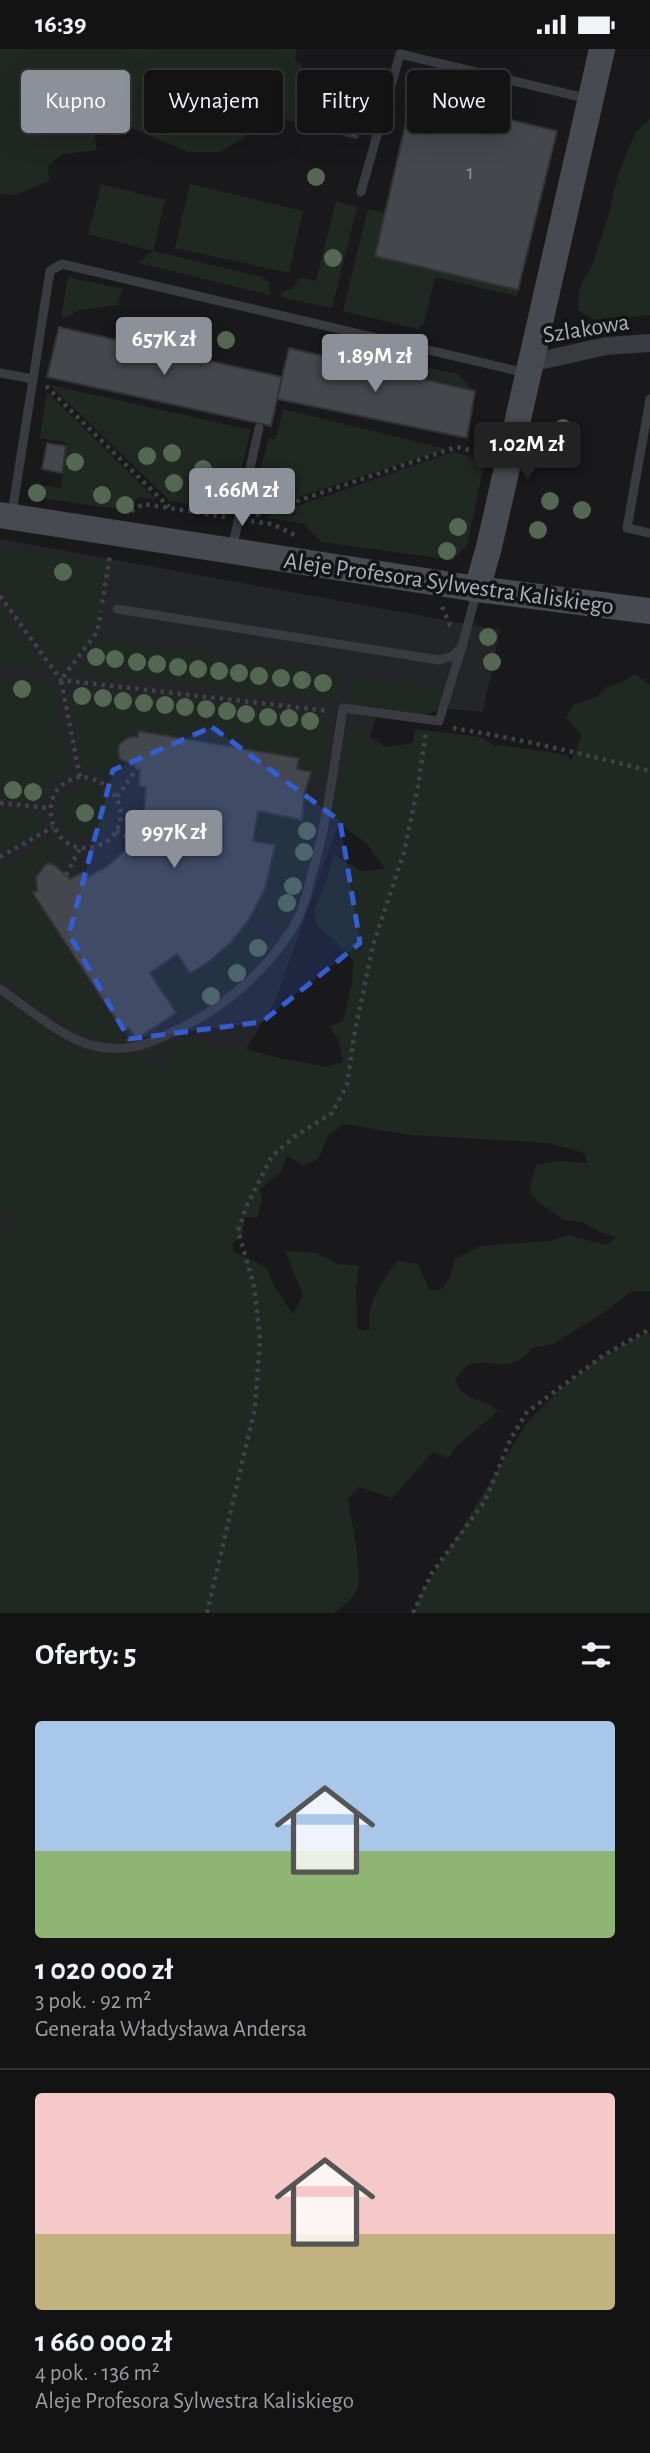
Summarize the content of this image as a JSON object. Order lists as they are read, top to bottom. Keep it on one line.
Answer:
{"streets":{"street":["Szlakowa","Aleje Profesora Sylwestra Kaliskiego"]},"house_numbers":["1"],"page":{"status":"16:39","chip":["Kupno","Wynajem","Filtry","Nowe"],"price":["657K zł","1.89M zł","1.02M zł","1.66M zł","997K zł"],"heading":"Oferty: 5","list":[{"name":"1 020 000 zł","note":"3 pok. · 92 m² · Generała Władysława Andersa"},{"name":"1 660 000 zł","note":"4 pok. · 136 m² · Aleje Profesora Sylwestra Kaliskiego"}]}}
